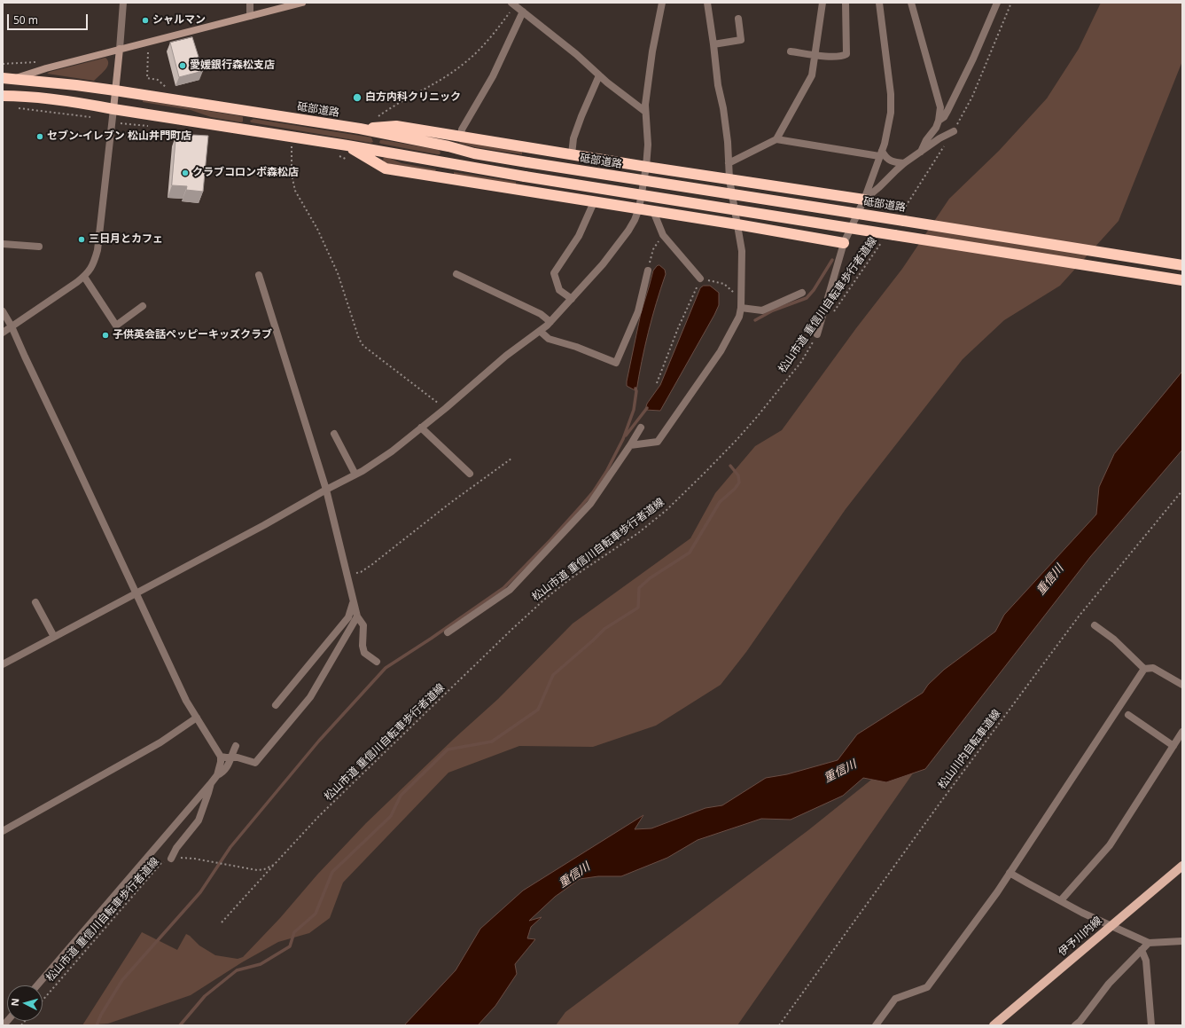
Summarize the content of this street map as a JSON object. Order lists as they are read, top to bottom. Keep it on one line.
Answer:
{"streets":{"highway":["砥部道路"],"main road":["伊予川内線"],"path":["松山市道 重信川自転車歩行者道線","松山川内自転車道線"]},"water":["重信川"],"places":["シャルマン","愛媛銀行森松支店","白方内科クリニック","セブン-イレブン 松山井門町店","クラブコロンボ森松店","三日月とカフェ","子供英会話ペッピーキッズクラブ"],"scale_bar":"50 m","north":"left"}
